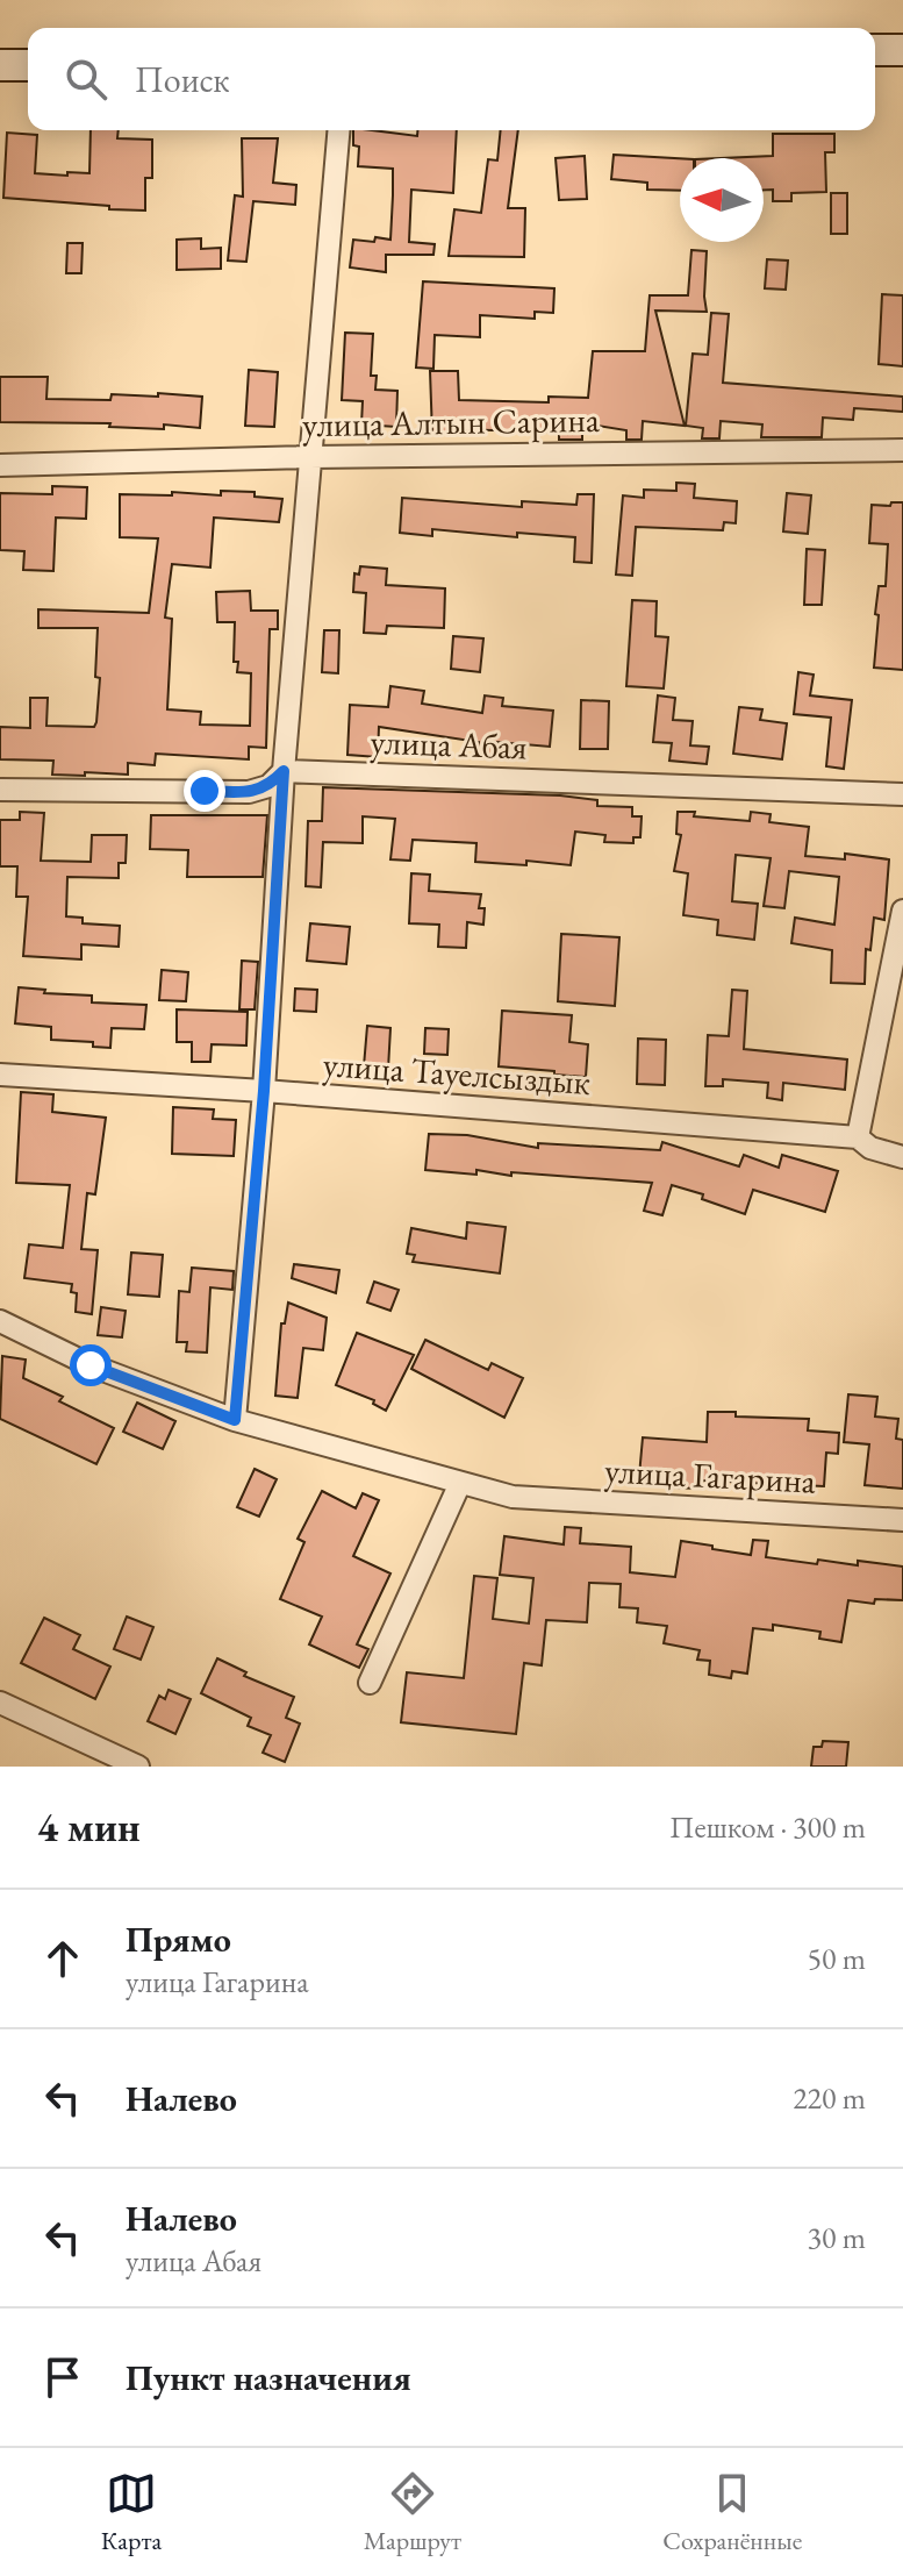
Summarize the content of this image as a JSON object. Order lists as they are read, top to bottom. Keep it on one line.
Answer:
{"streets":{"street":["улица Алтын Сарина","улица Абая","улица Тауелсыздык","улица Гагарина"]},"north":"left","page":{"search":"Поиск","heading":["4 мин","Пешком · 300 m"],"list":[["Прямо","улица Гагарина","50 m"],["Налево","220 m"],["Налево","улица Абая","30 m"],"Пункт назначения"],"nav":["Карта","Маршрут","Сохранённые"]}}
